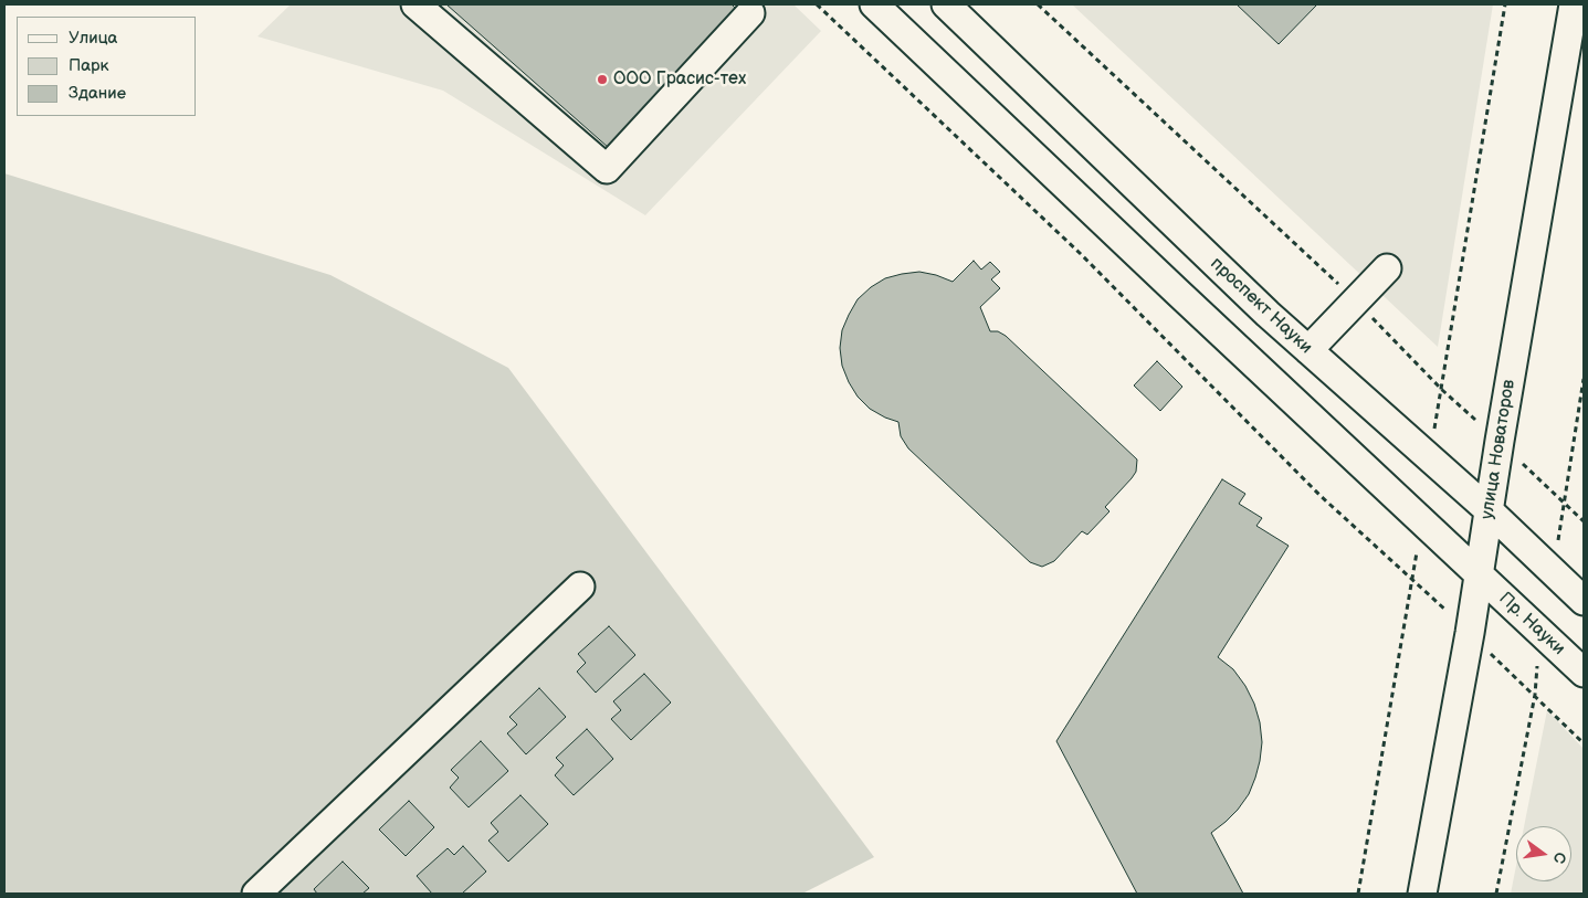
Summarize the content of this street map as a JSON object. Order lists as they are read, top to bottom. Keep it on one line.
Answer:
{"streets":{"street":["проспект Науки","улица Новаторов","Пр. Науки"]},"crossings":[["проспект Науки","улица Новаторов"],["улица Новаторов","Пр. Науки"]],"places":["ООО Грасис-тех"],"legend":["Улица","Парк","Здание"],"north":"right"}
